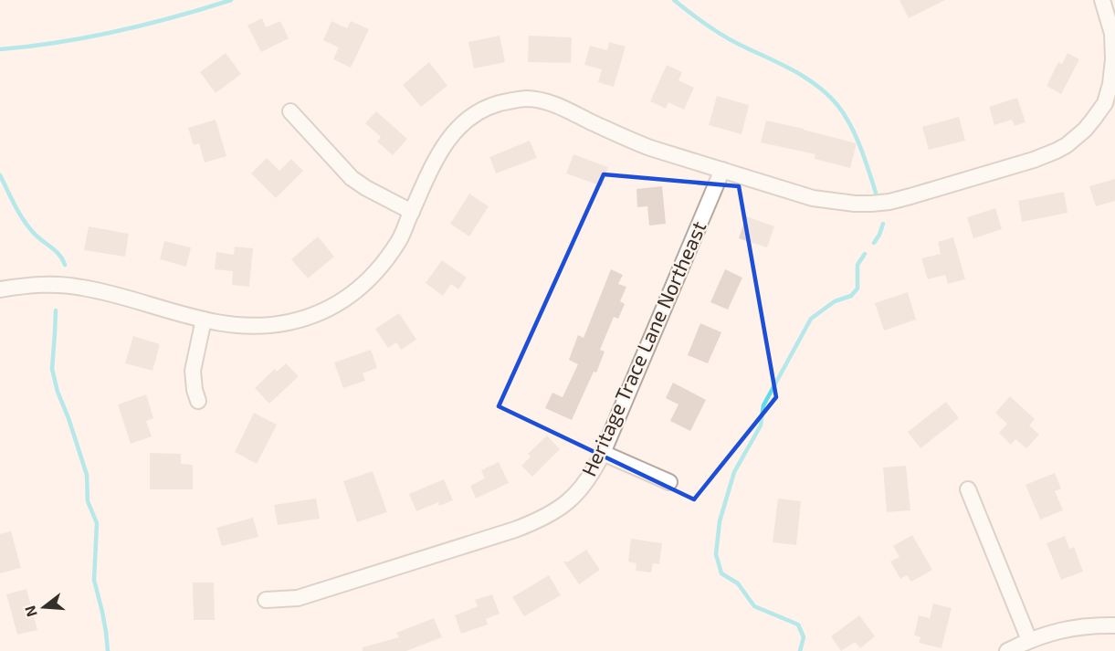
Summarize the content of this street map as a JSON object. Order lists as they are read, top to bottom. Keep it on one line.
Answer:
{"streets":{"street":["Heritage Trace Lane Northeast"]},"north":"left"}
